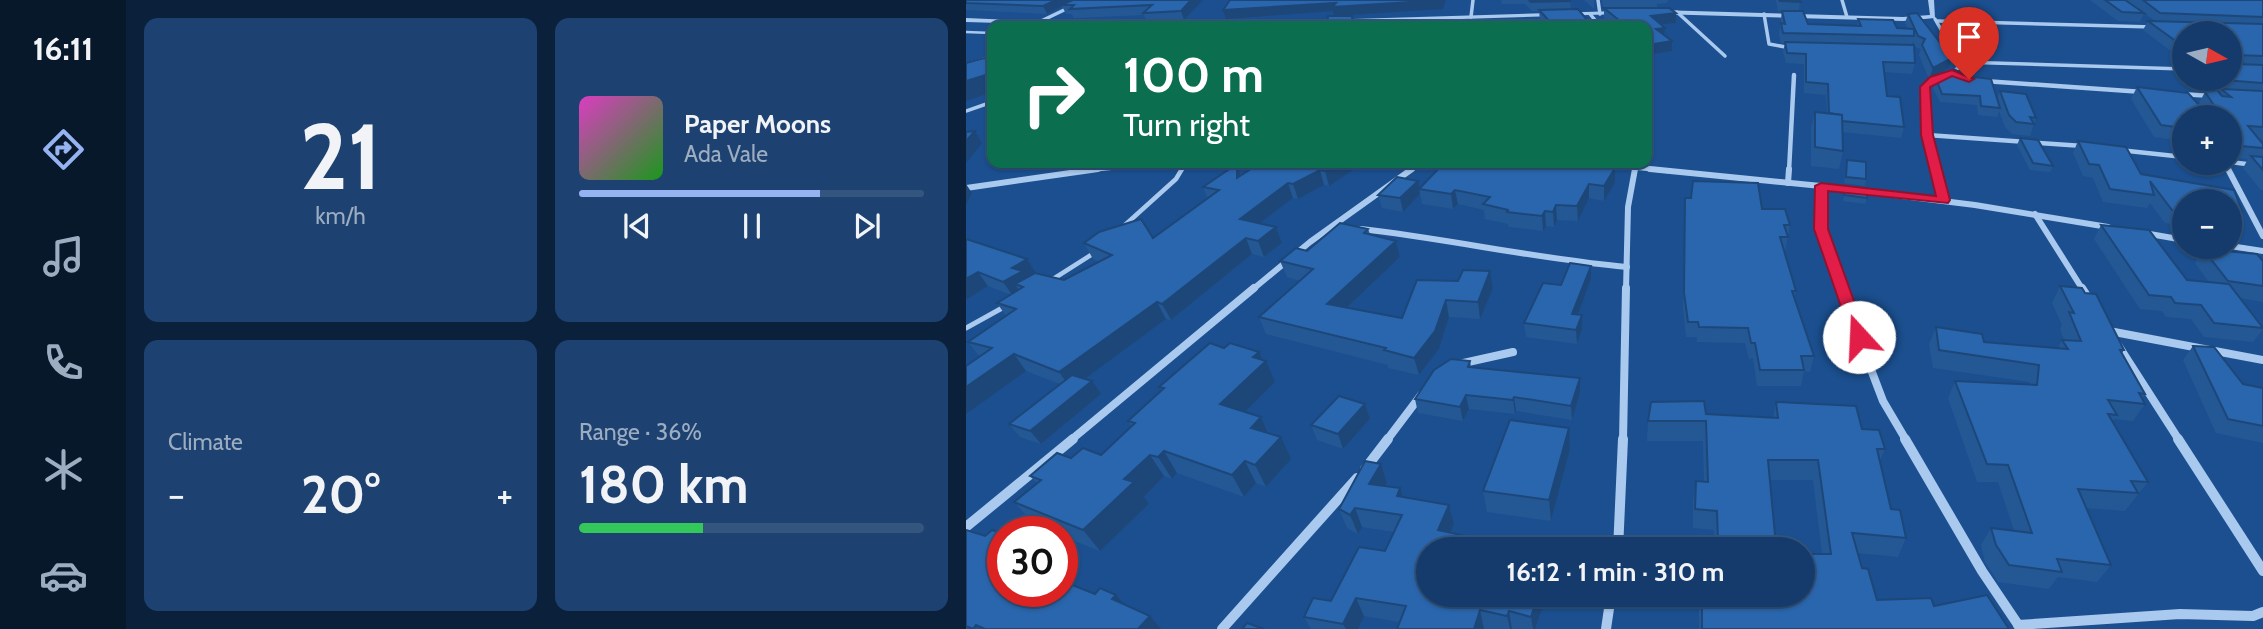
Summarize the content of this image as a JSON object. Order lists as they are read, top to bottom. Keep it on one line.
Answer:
{"north":"right","page":{"tabs":"16:11","tile":[["21","km/h"],"Climate",["Range · 36%","180 km"]],"map_buttons":["+","−"],"turn":["100 m","Turn right"],"song":["Paper Moons","Ada Vale"],"heat":["−","20°","+"],"limit":"30","trip":"16:12 · 1 min · 310 m"}}
